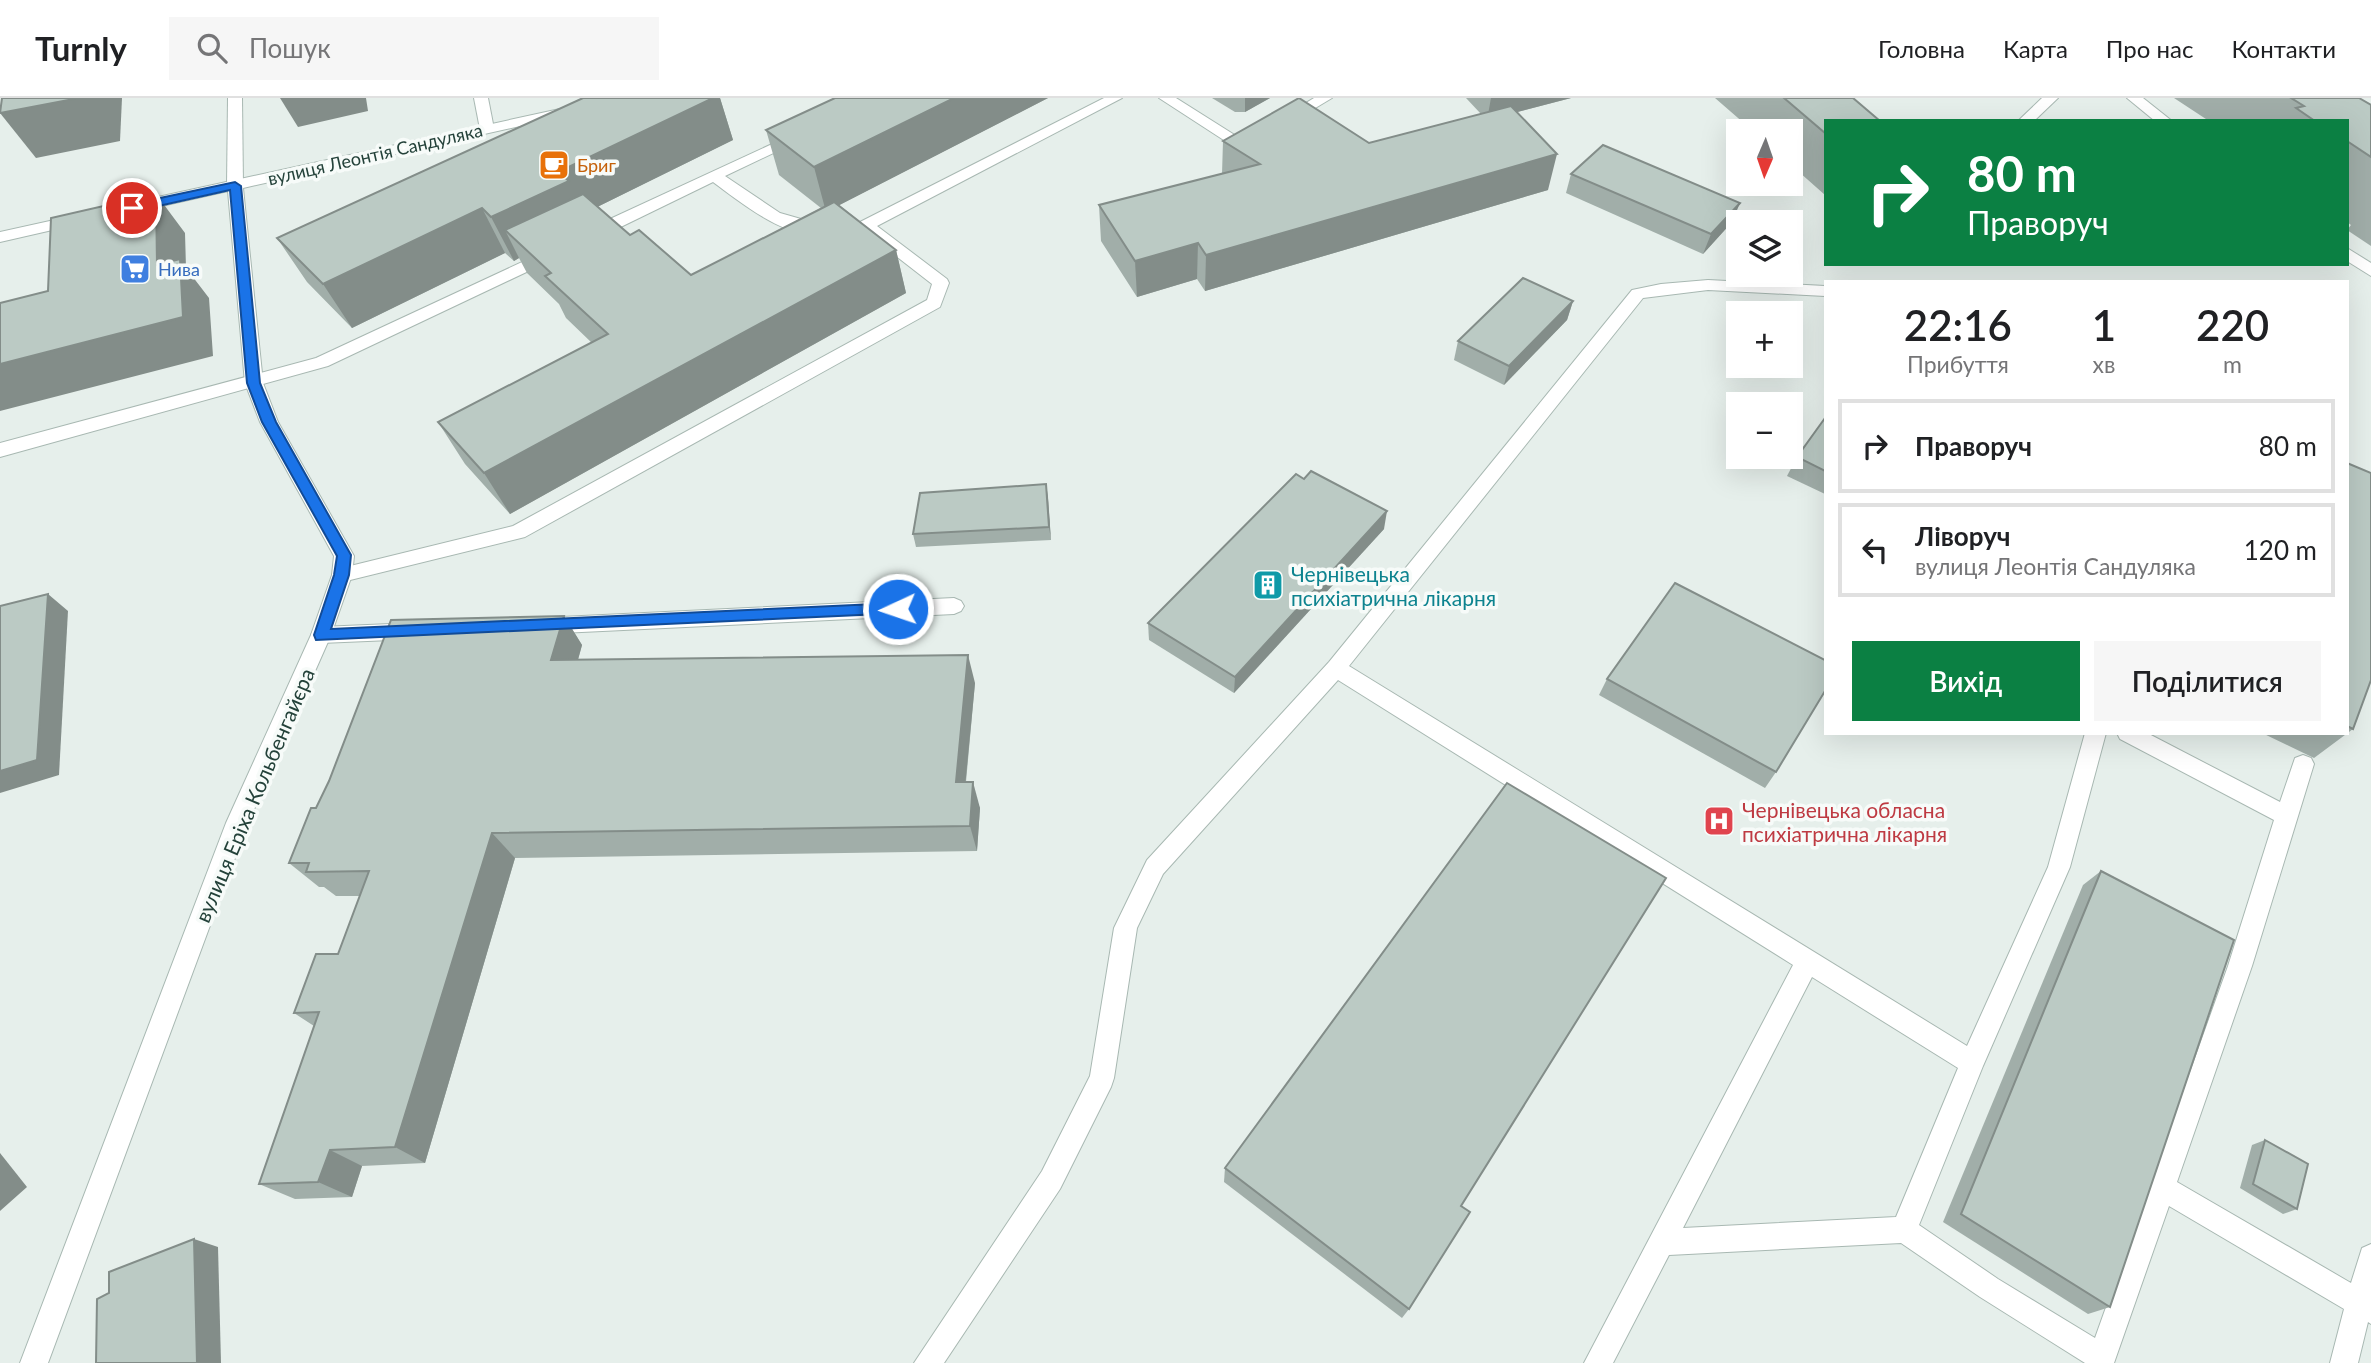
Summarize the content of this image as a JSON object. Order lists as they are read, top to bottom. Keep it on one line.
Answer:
{"streets":{"street":["вулиця Леонтія Сандуляка","вулиця Еріха Кольбенгайєра"]},"crossings":[["вулиця Леонтія Сандуляка","вулиця Еріха Кольбенгайєра"]],"places":{"cafe":["Бриг"],"supermarket":["Нива"],"building":["Чернівецька психіатрична лікарня"],"hospital":["Чернівецька обласна психіатрична лікарня"]},"north":"bottom","page":{"header":"Turnly","search":"Пошук","nav":["Головна","Карта","Про нас","Контакти"],"map_buttons":["+","−"],"turn":["80 m","Праворуч"],"eta":["22:16","Прибуття","1","хв","220","m"],"list":[{"name":"Праворуч","value":"80 m"},{"name":"Ліворуч","note":"вулиця Леонтія Сандуляка","value":"120 m"}],"buttons":["Вихід","Поділитися"]}}
